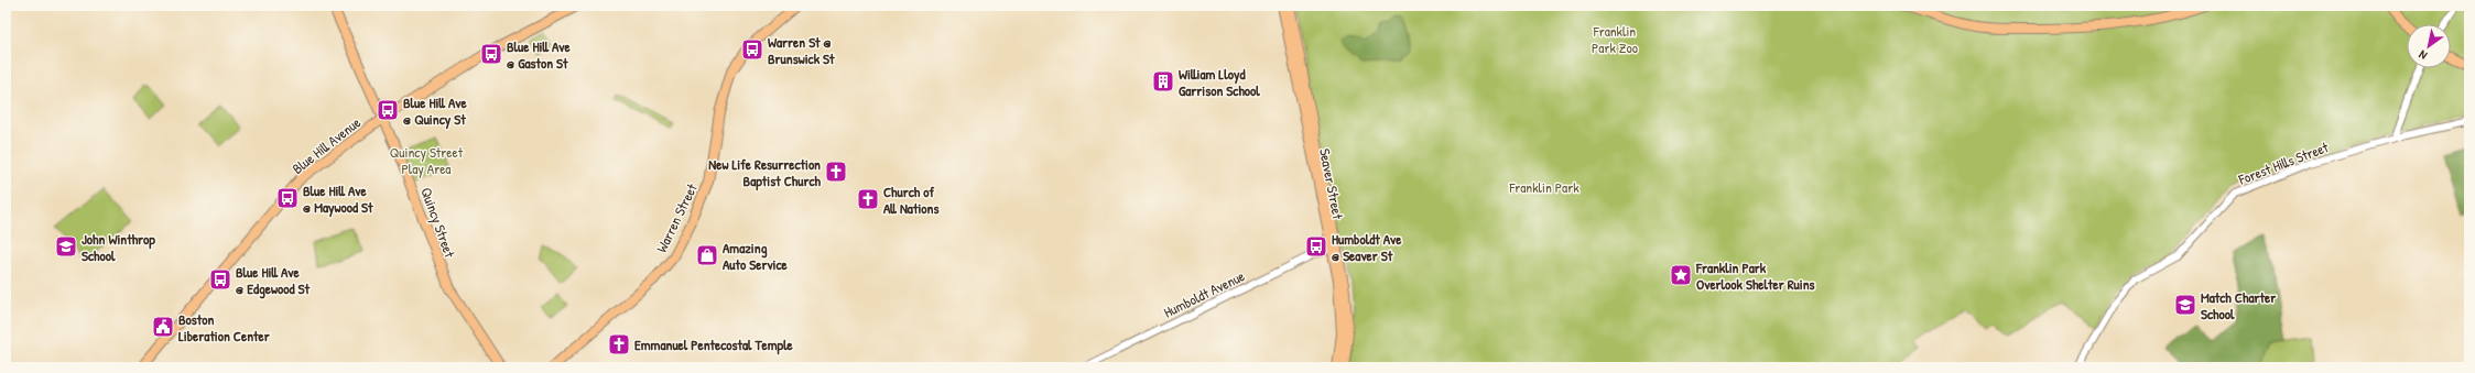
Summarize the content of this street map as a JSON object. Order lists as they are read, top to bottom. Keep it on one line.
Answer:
{"streets":{"main road":["Blue Hill Avenue","Seaver Street","Warren Street","Quincy Street"],"street":["Forest Hills Street","Humboldt Avenue"]},"crossings":[["Blue Hill Avenue","Quincy Street"],["Seaver Street","Humboldt Avenue"]],"parks":["Franklin Park Zoo","Quincy Street Play Area","Franklin Park"],"places":{"bus stop":["Warren St @ Brunswick St","Blue Hill Ave @ Gaston St","Blue Hill Ave @ Quincy St","Blue Hill Ave @ Maywood St","Humboldt Ave @ Seaver St","Blue Hill Ave @ Edgewood St"],"building":["William Lloyd Garrison School"],"church":["New Life Resurrection Baptist Church","Church of All Nations","Emmanuel Pentecostal Temple"],"school or university":["John Winthrop School","Match Charter School"],"shop":["Amazing Auto Service"],"place":["Franklin Park Overlook Shelter Ruins"],"public building":["Boston Liberation Center"]},"north":"bottom left"}
